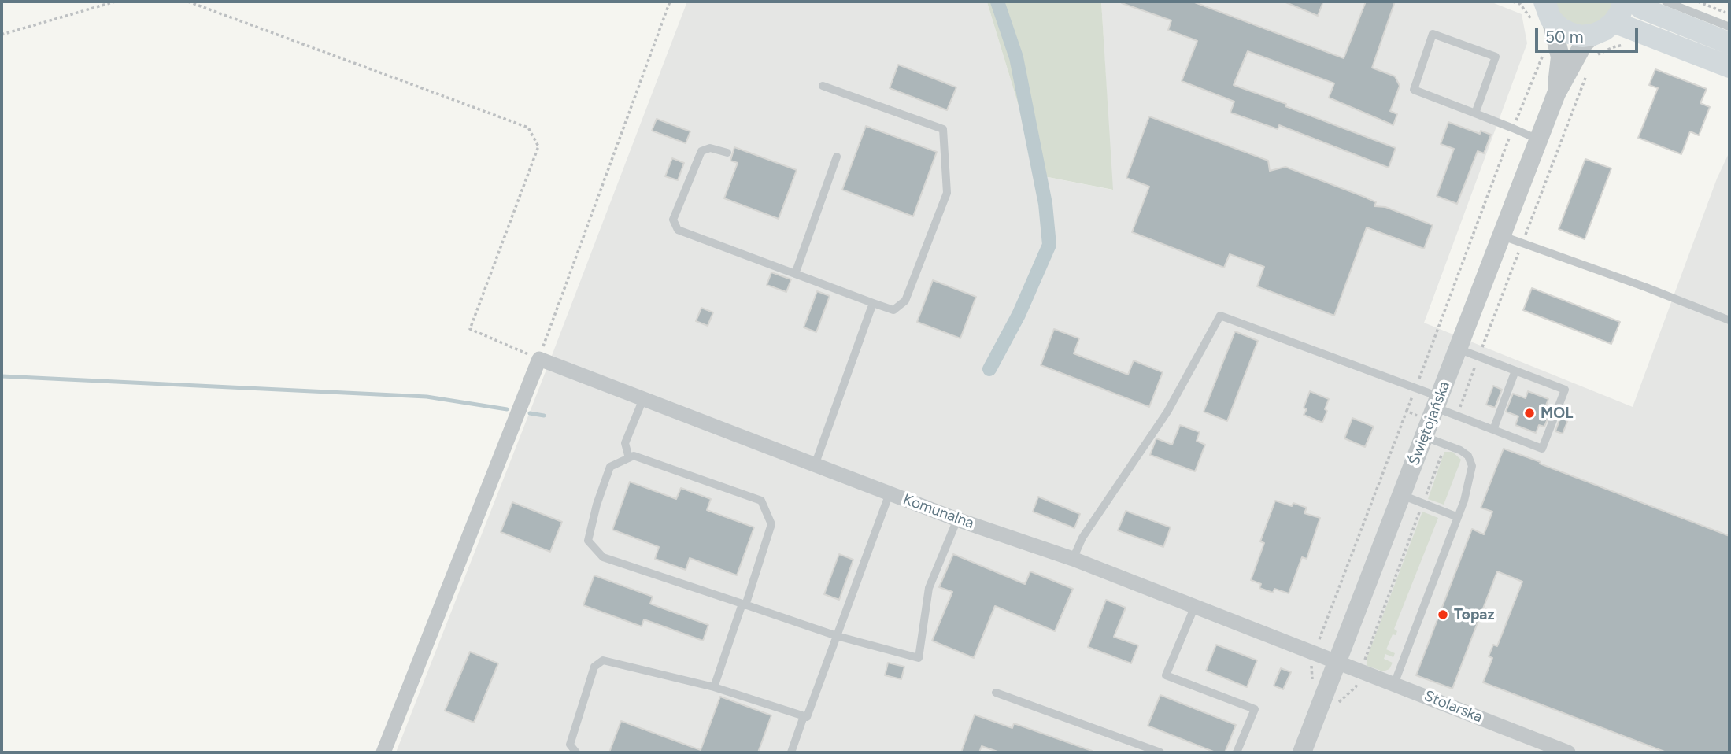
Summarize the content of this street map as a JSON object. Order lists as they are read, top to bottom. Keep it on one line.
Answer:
{"streets":{"street":["Świętojańska","Komunalna","Stolarska"]},"crossings":[["Świętojańska","Komunalna"],["Świętojańska","Stolarska"],["Komunalna","Stolarska"]],"places":["MOL","Topaz"],"scale_bar":"50 m"}
